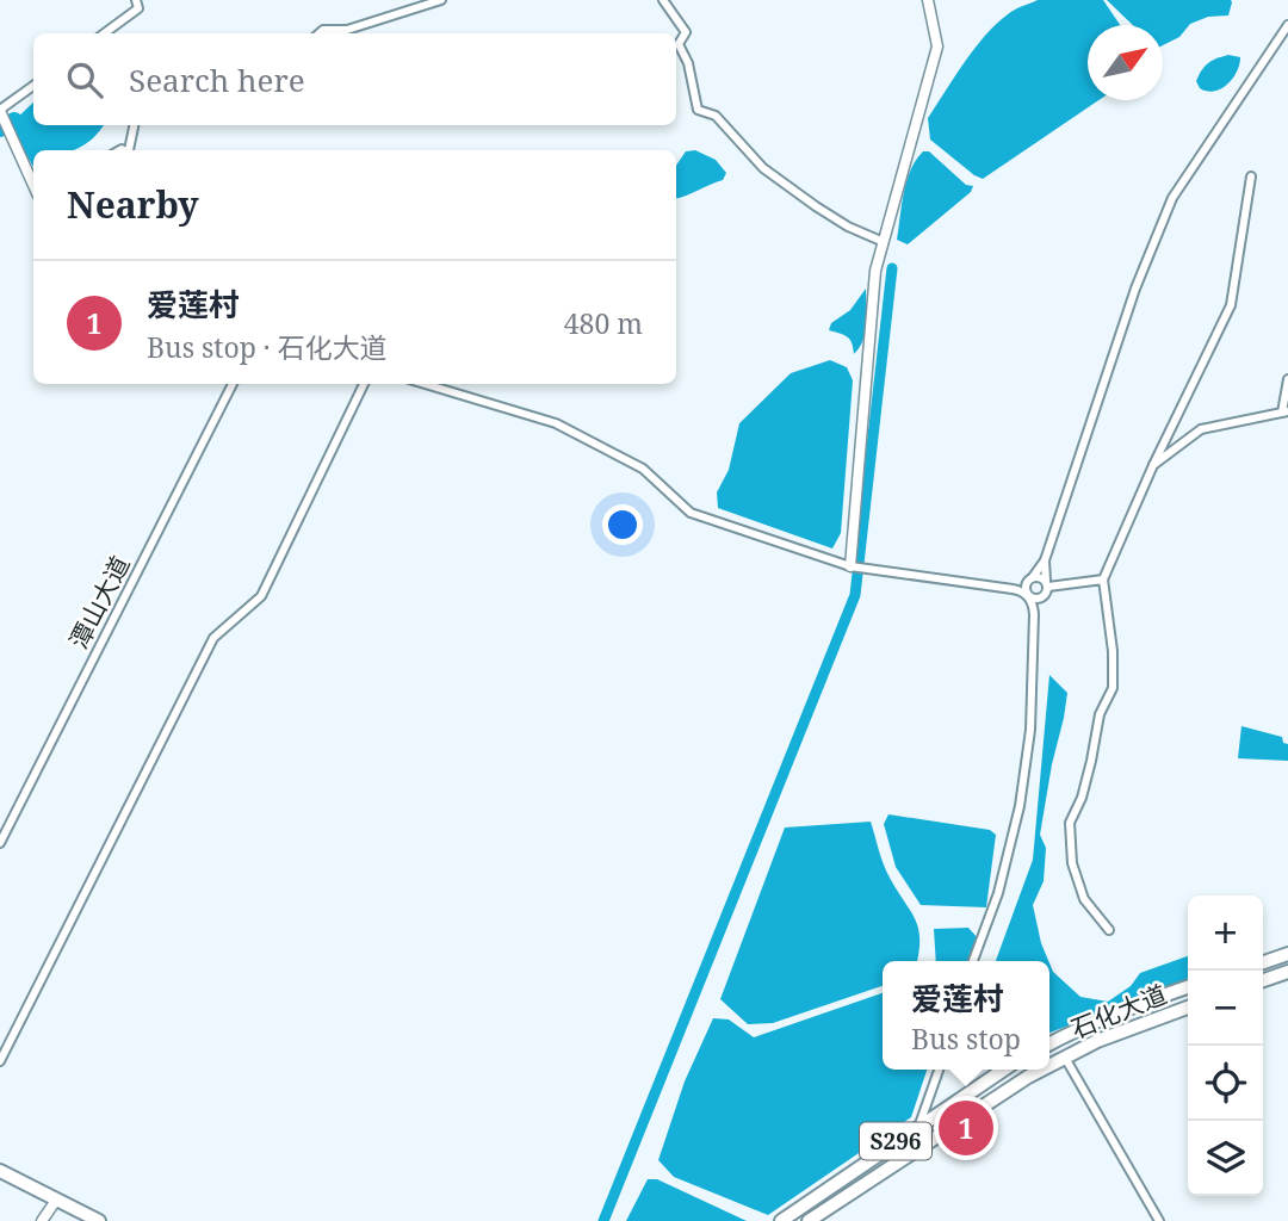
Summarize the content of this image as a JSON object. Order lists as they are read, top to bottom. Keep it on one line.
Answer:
{"streets":{"main road":["石化大道","S296"],"street":["潭山大道"]},"north":"top right","page":{"search":"Search here","heading":"Nearby","list":[{"mark":"1","name":"爱莲村","note":"Bus stop · 石化大道","value":"480 m"}],"map_buttons":["+","−"],"popup":["爱莲村","Bus stop"],"pins":"1"}}
